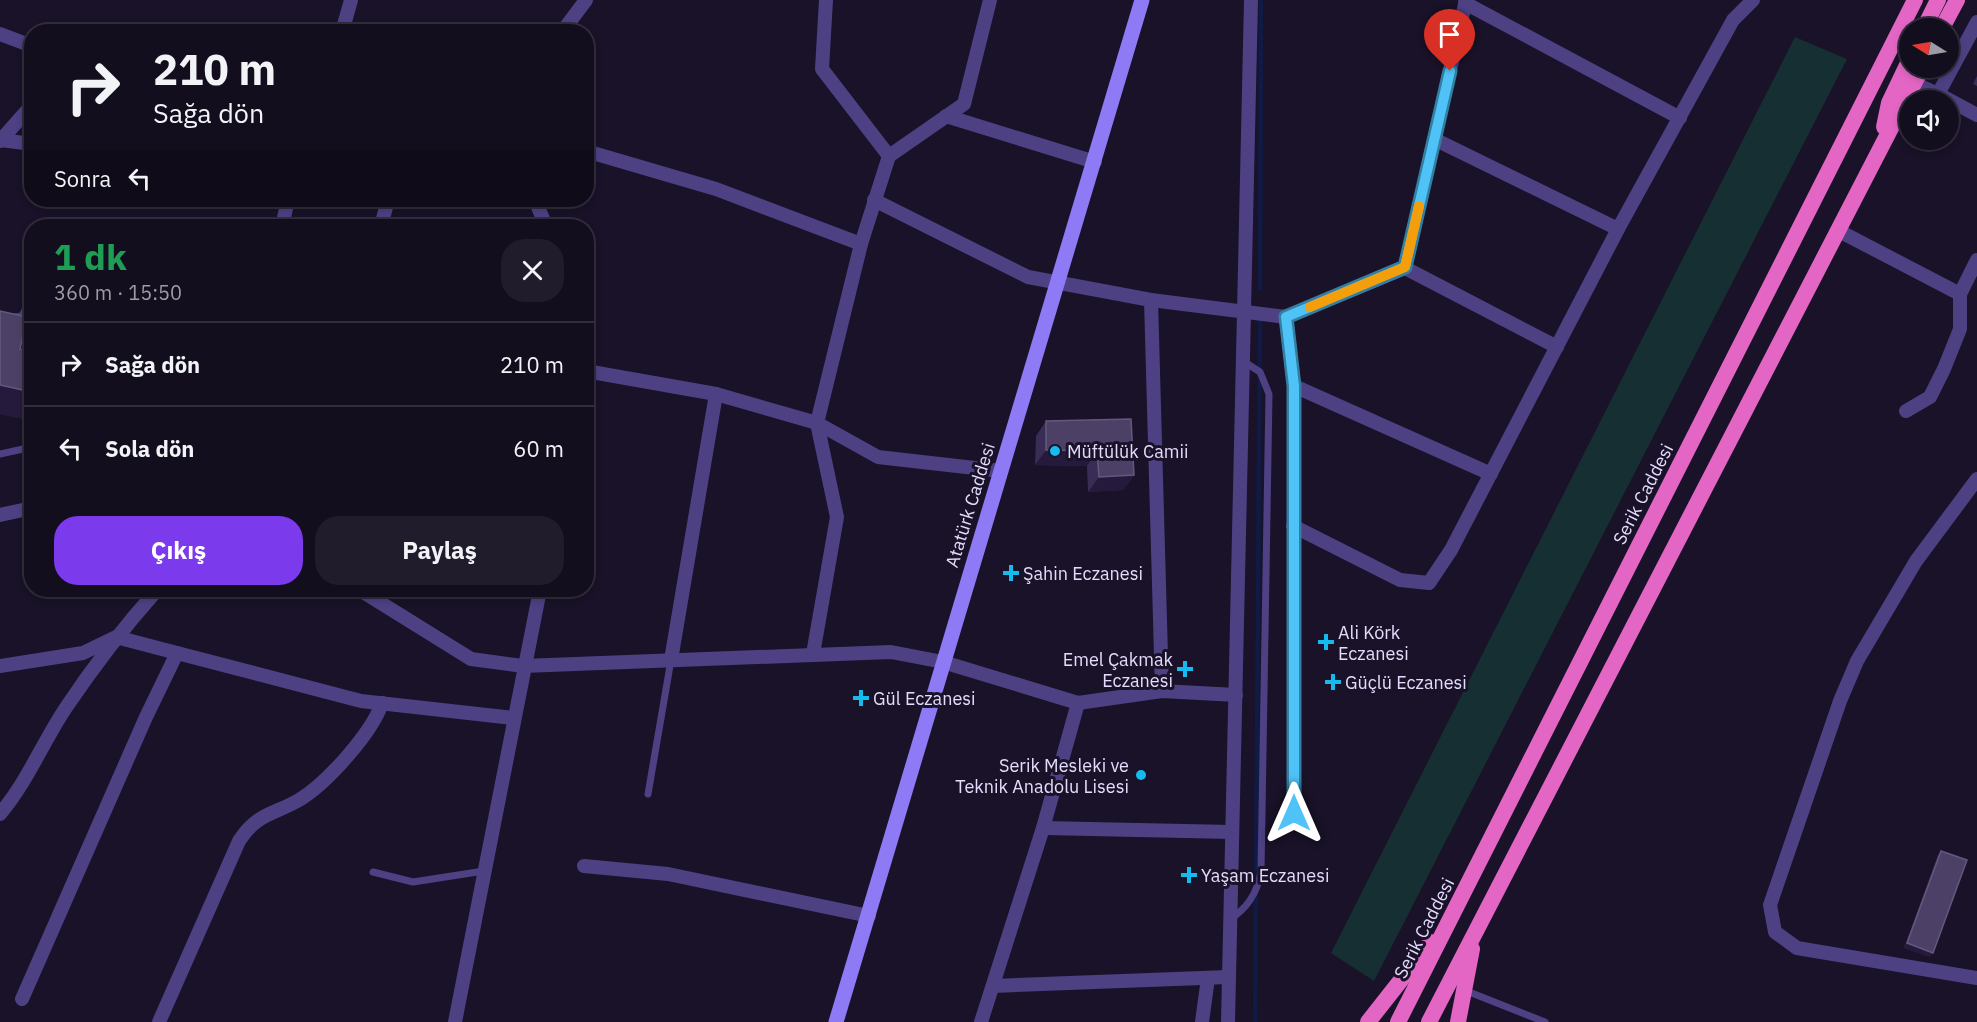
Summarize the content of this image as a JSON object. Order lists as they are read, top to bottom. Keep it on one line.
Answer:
{"streets":{"highway":["Serik Caddesi"],"main road":["Atatürk Caddesi"]},"places":{"other":["Müftülük Camii","Serik Mesleki ve Teknik Anadolu Lisesi"],"health":["Şahin Eczanesi","Ali Körk Eczanesi","Emel Çakmak Eczanesi","Güçlü Eczanesi","Gül Eczanesi","Yaşam Eczanesi"]},"north":"left","page":{"turn":["210 m","Sağa dön"],"then":"Sonra","heading":["1 dk","360 m · 15:50"],"list":[{"name":"Sağa dön","value":"210 m"},{"name":"Sola dön","value":"60 m"}],"buttons":["Çıkış","Paylaş"]}}
